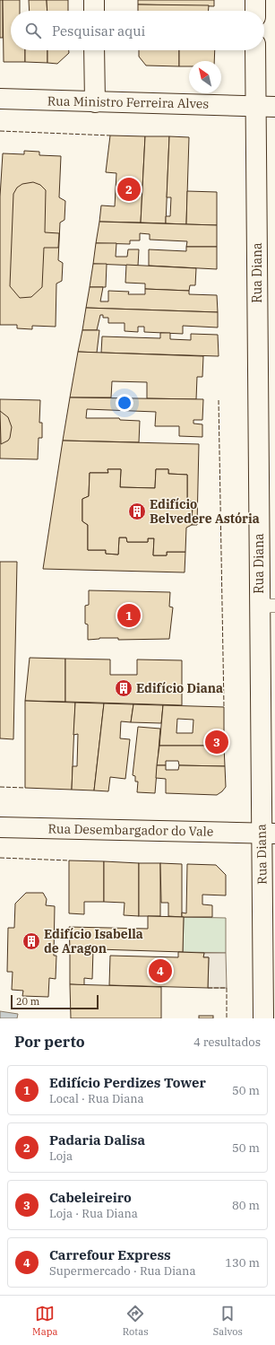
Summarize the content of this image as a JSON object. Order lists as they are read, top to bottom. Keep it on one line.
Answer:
{"streets":{"street":["Rua Ministro Ferreira Alves","Rua Diana","Rua Desembargador do Vale"]},"crossings":[["Rua Ministro Ferreira Alves","Rua Diana"],["Rua Diana","Rua Desembargador do Vale"]],"places":{"building":["Edifício Belvedere Astória","Edifício Diana","Edifício Isabella de Aragon"]},"scale_bar":"20 m","north":"top left","page":{"search":"Pesquisar aqui","pins":["2","1","3","4"],"scale":"20 m","heading":["Por perto","4 resultados"],"list":[{"mark":"1","name":"Edifício Perdizes Tower","note":"Local · Rua Diana","value":"50 m"},{"mark":"2","name":"Padaria Dalisa","note":"Loja","value":"50 m"},{"mark":"3","name":"Cabeleireiro","note":"Loja · Rua Diana","value":"80 m"},{"mark":"4","name":"Carrefour Express","note":"Supermercado · Rua Diana","value":"130 m"}],"nav":["Mapa","Rotas","Salvos"]}}
